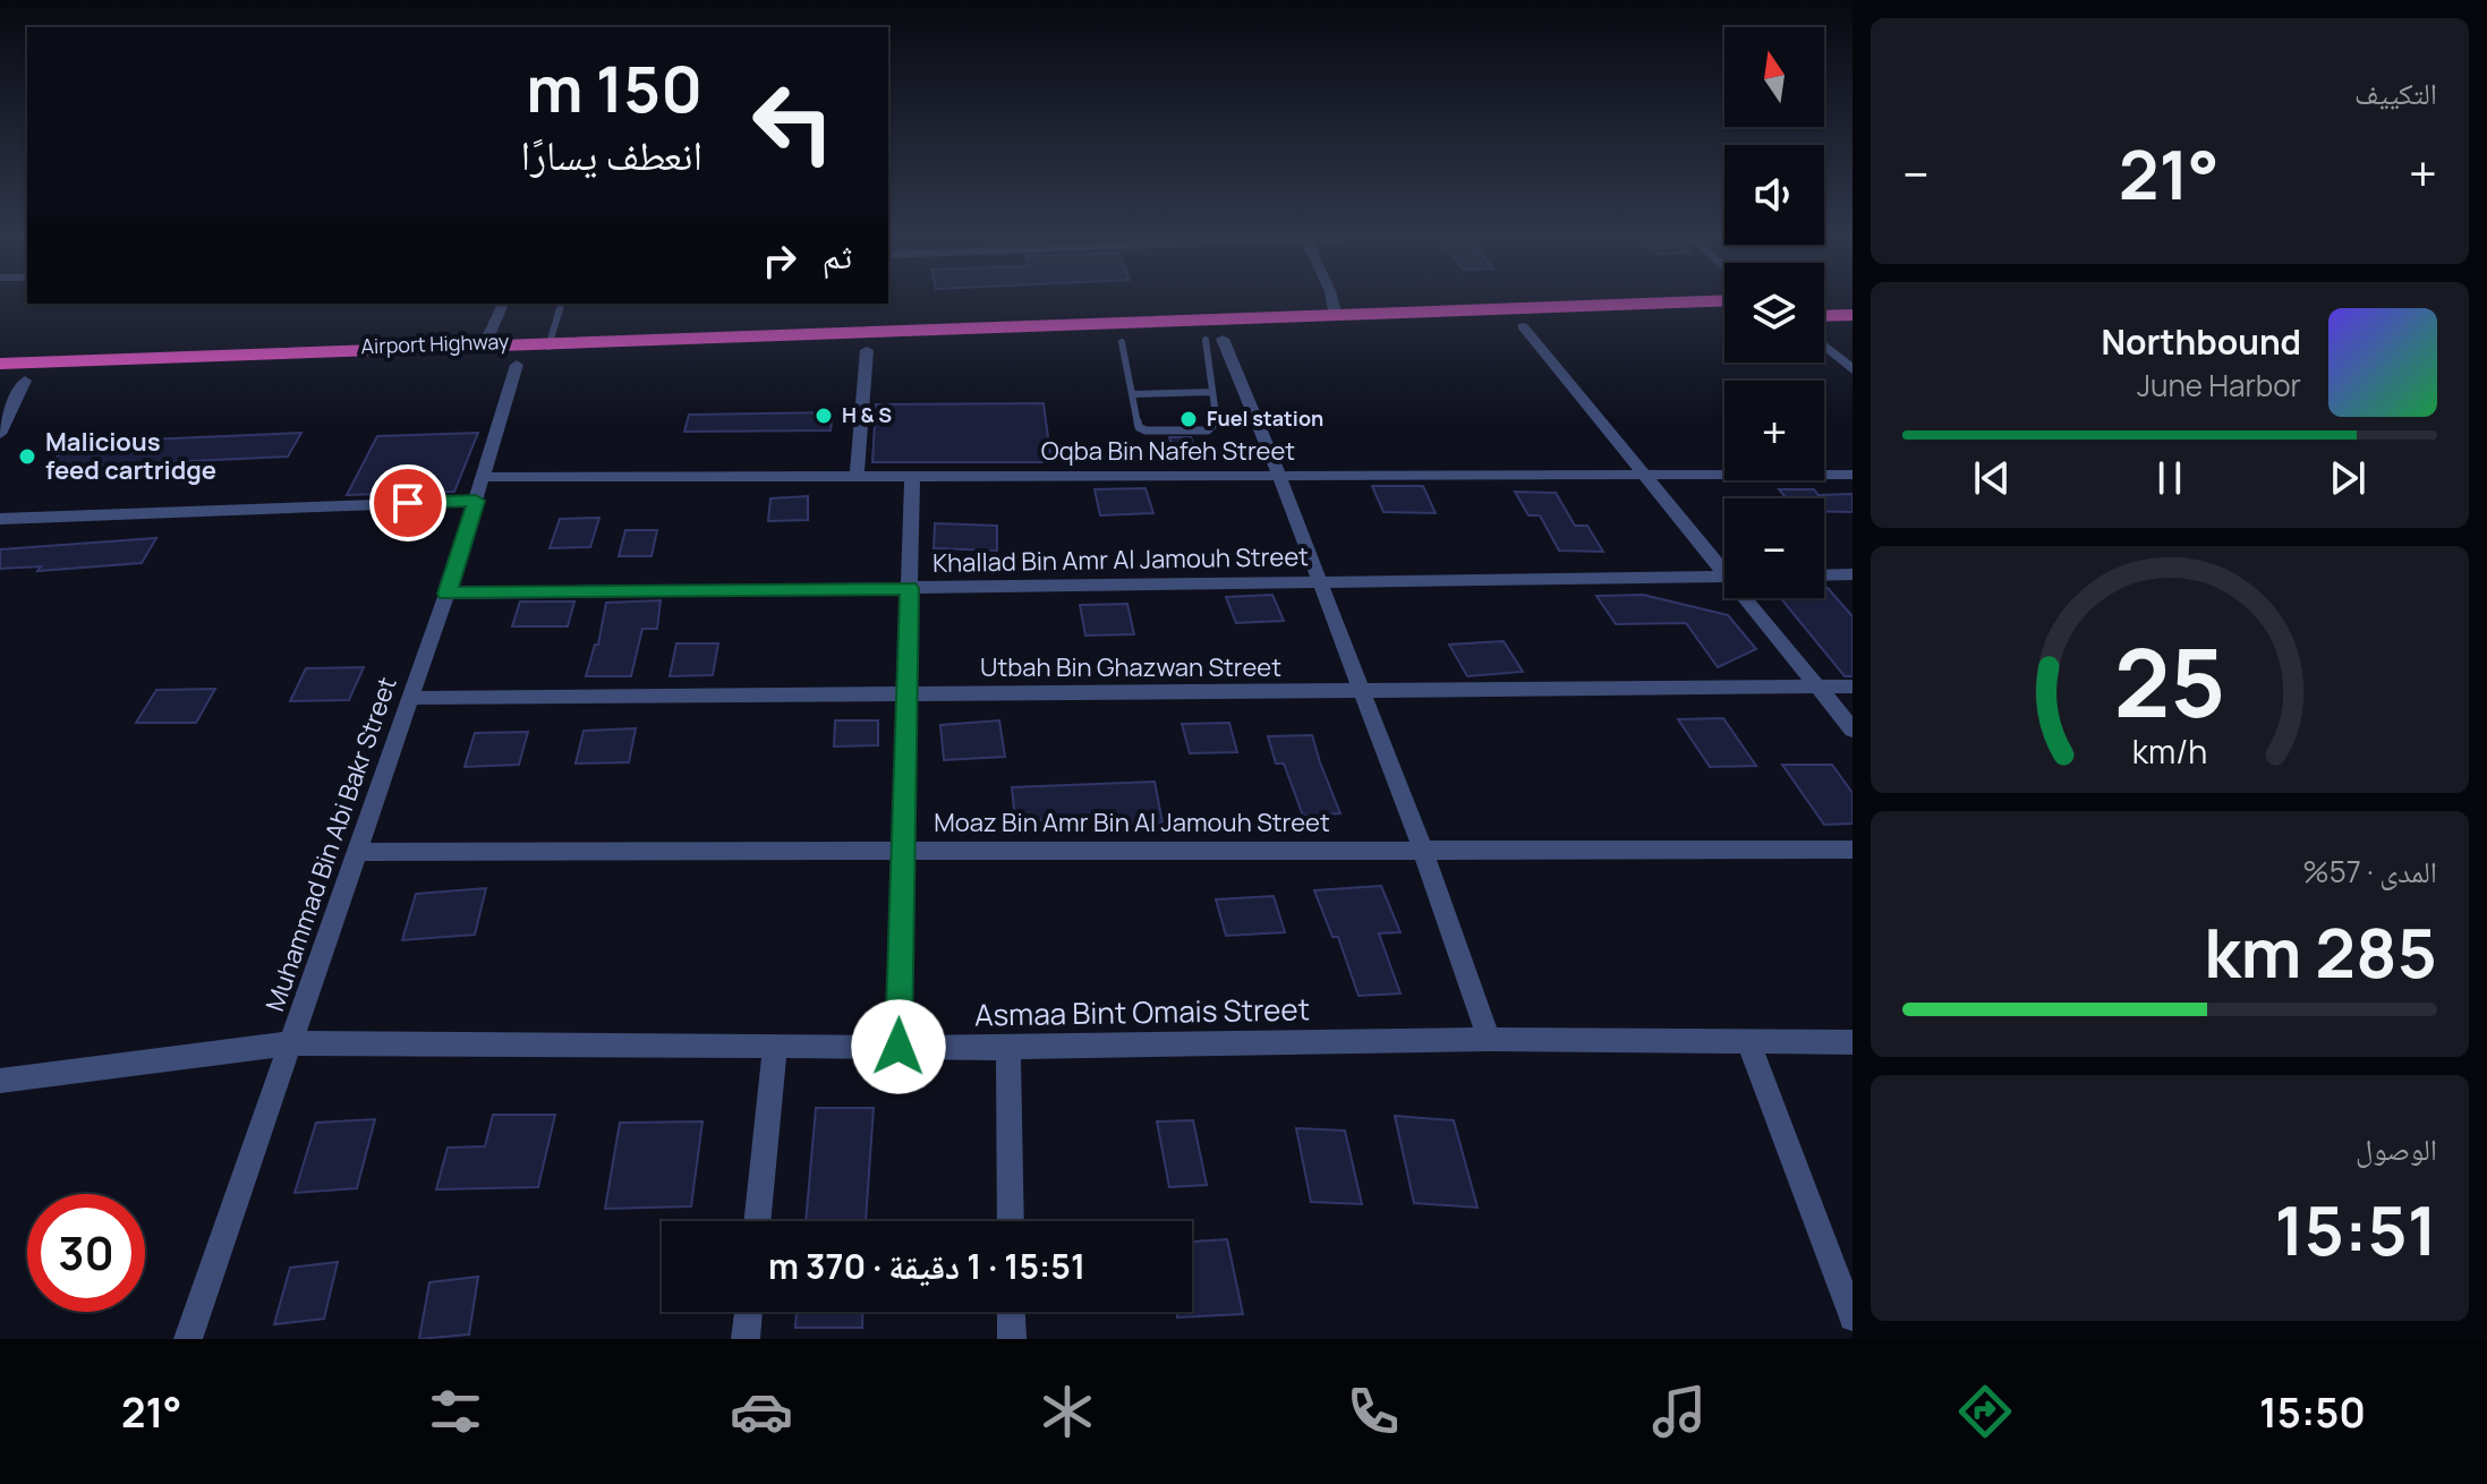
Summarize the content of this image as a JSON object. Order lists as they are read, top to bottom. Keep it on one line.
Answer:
{"streets":{"highway":["Airport Highway"],"street":["Oqba Bin Nafeh Street","Khallad Bin Amr Al Jamouh Street","Utbah Bin Ghazwan Street","Moaz Bin Amr Bin Al Jamouh Street","Muhammad Bin Abi Bakr Street","Asmaa Bint Omais Street"]},"crossings":[["Airport Highway","Muhammad Bin Abi Bakr Street"],["Oqba Bin Nafeh Street","Muhammad Bin Abi Bakr Street"],["Khallad Bin Amr Al Jamouh Street","Muhammad Bin Abi Bakr Street"],["Utbah Bin Ghazwan Street","Muhammad Bin Abi Bakr Street"],["Moaz Bin Amr Bin Al Jamouh Street","Muhammad Bin Abi Bakr Street"],["Muhammad Bin Abi Bakr Street","Asmaa Bint Omais Street"]],"places":["H & S","Fuel station","Malicious feed cartridge"],"north":"top","page":{"tile":["التكييف",["المدى · 57%","285 km"],["الوصول","15:51"]],"map_buttons":["+","−"],"turn":["150 m","انعطف يسارًا"],"heat":["−","21°","+"],"then":"ثم","song":["Northbound","June Harbor"],"limit":"30","trip":"15:51 · 1 دقيقة · 370 m","tabs":["15:50","21°"],"gauge":["25","km/h"]}}
